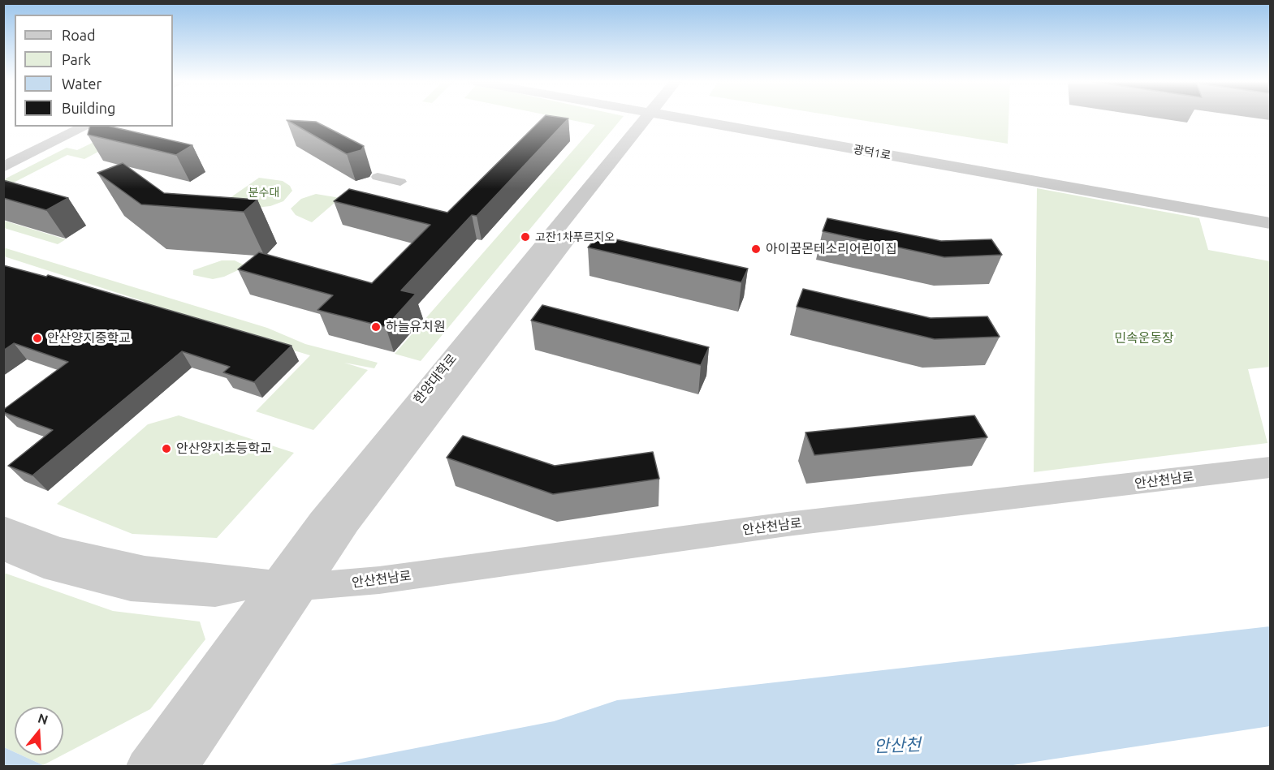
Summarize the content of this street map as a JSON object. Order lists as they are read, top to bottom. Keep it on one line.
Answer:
{"streets":{"street":["광덕1로","한양대학로","안산천남로"]},"crossings":[["한양대학로","안산천남로"]],"water":["안산천"],"parks":["분수대","민속운동장"],"places":["고잔1차푸르지오","아이꿈몬테소리어린이집","하늘유치원","안산양지중학교","안산양지초등학교"],"legend":["Road","Park","Water","Building"],"north":"top"}
